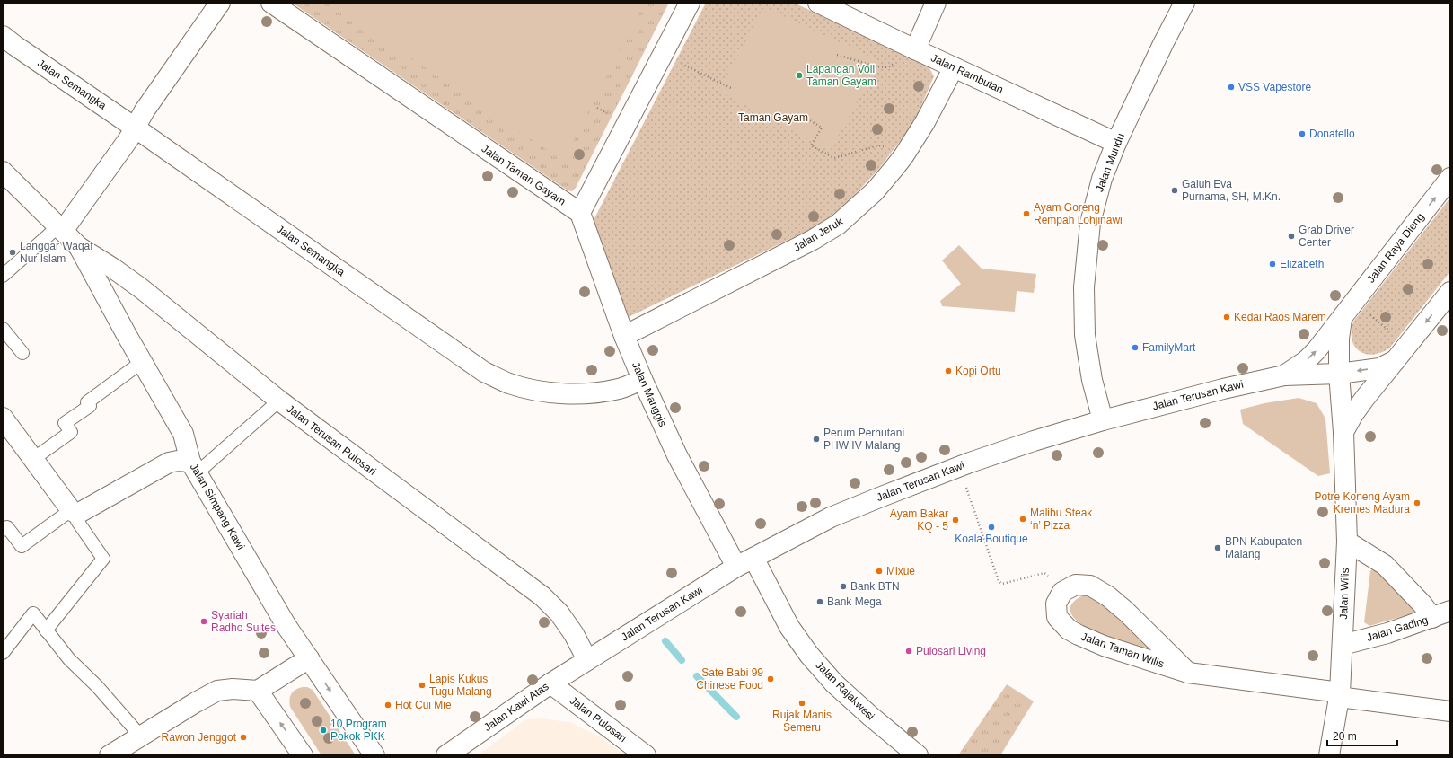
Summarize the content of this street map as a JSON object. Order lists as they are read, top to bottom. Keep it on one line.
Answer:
{"streets":{"street":["Jalan Rambutan","Jalan Semangka","Jalan Mundu","Jalan Taman Gayam","Jalan Jeruk","Jalan Raya Dieng","Jalan Manggis","Jalan Terusan Kawi","Jalan Terusan Pulosari","Jalan Simpang Kawi","Jalan Wilis","Jalan Gading","Jalan Taman Wilis","Jalan Rajakwesi","Jalan Kawi Atas","Jalan Pulosari"]},"crossings":[["Jalan Rambutan","Jalan Mundu"],["Jalan Rambutan","Jalan Jeruk"],["Jalan Semangka","Jalan Manggis"],["Jalan Mundu","Jalan Terusan Kawi"],["Jalan Taman Gayam","Jalan Manggis"],["Jalan Jeruk","Jalan Manggis"],["Jalan Raya Dieng","Jalan Terusan Kawi"],["Jalan Raya Dieng","Jalan Wilis"],["Jalan Manggis","Jalan Terusan Kawi"],["Jalan Terusan Kawi","Jalan Terusan Pulosari"],["Jalan Terusan Kawi","Jalan Rajakwesi"],["Jalan Terusan Kawi","Jalan Kawi Atas"],["Jalan Terusan Pulosari","Jalan Simpang Kawi"],["Jalan Terusan Pulosari","Jalan Kawi Atas"],["Jalan Wilis","Jalan Gading"],["Jalan Wilis","Jalan Taman Wilis"],["Jalan Kawi Atas","Jalan Pulosari"]],"parks":["Taman Gayam"],"places":["Lapangan Voli Taman Gayam","VSS Vapestore","Donatello","Galuh Eva Purnama, SH, M.Kn.","Ayam Goreng Rempah Lohjinawi","Grab Driver Center","Langgar Waqaf Nur Islam","Elizabeth","Kedai Raos Marem","FamilyMart","Kopi Ortu","Perum Perhutani PHW IV Malang","Potre Koneng Ayam Kremes Madura","Malibu Steak ‘n’ Pizza","Ayam Bakar KQ - 5","Koala Boutique","BPN Kabupaten Malang","Mixue","Bank BTN","Bank Mega","Syariah Radho Suites","Pulosari Living","Sate Babi 99 Chinese Food","Lapis Kukus Tugu Malang","Rujak Manis Semeru","Hot Cui Mie","10 Program Pokok PKK","Rawon Jenggot"],"scale_bar":"20 m"}
